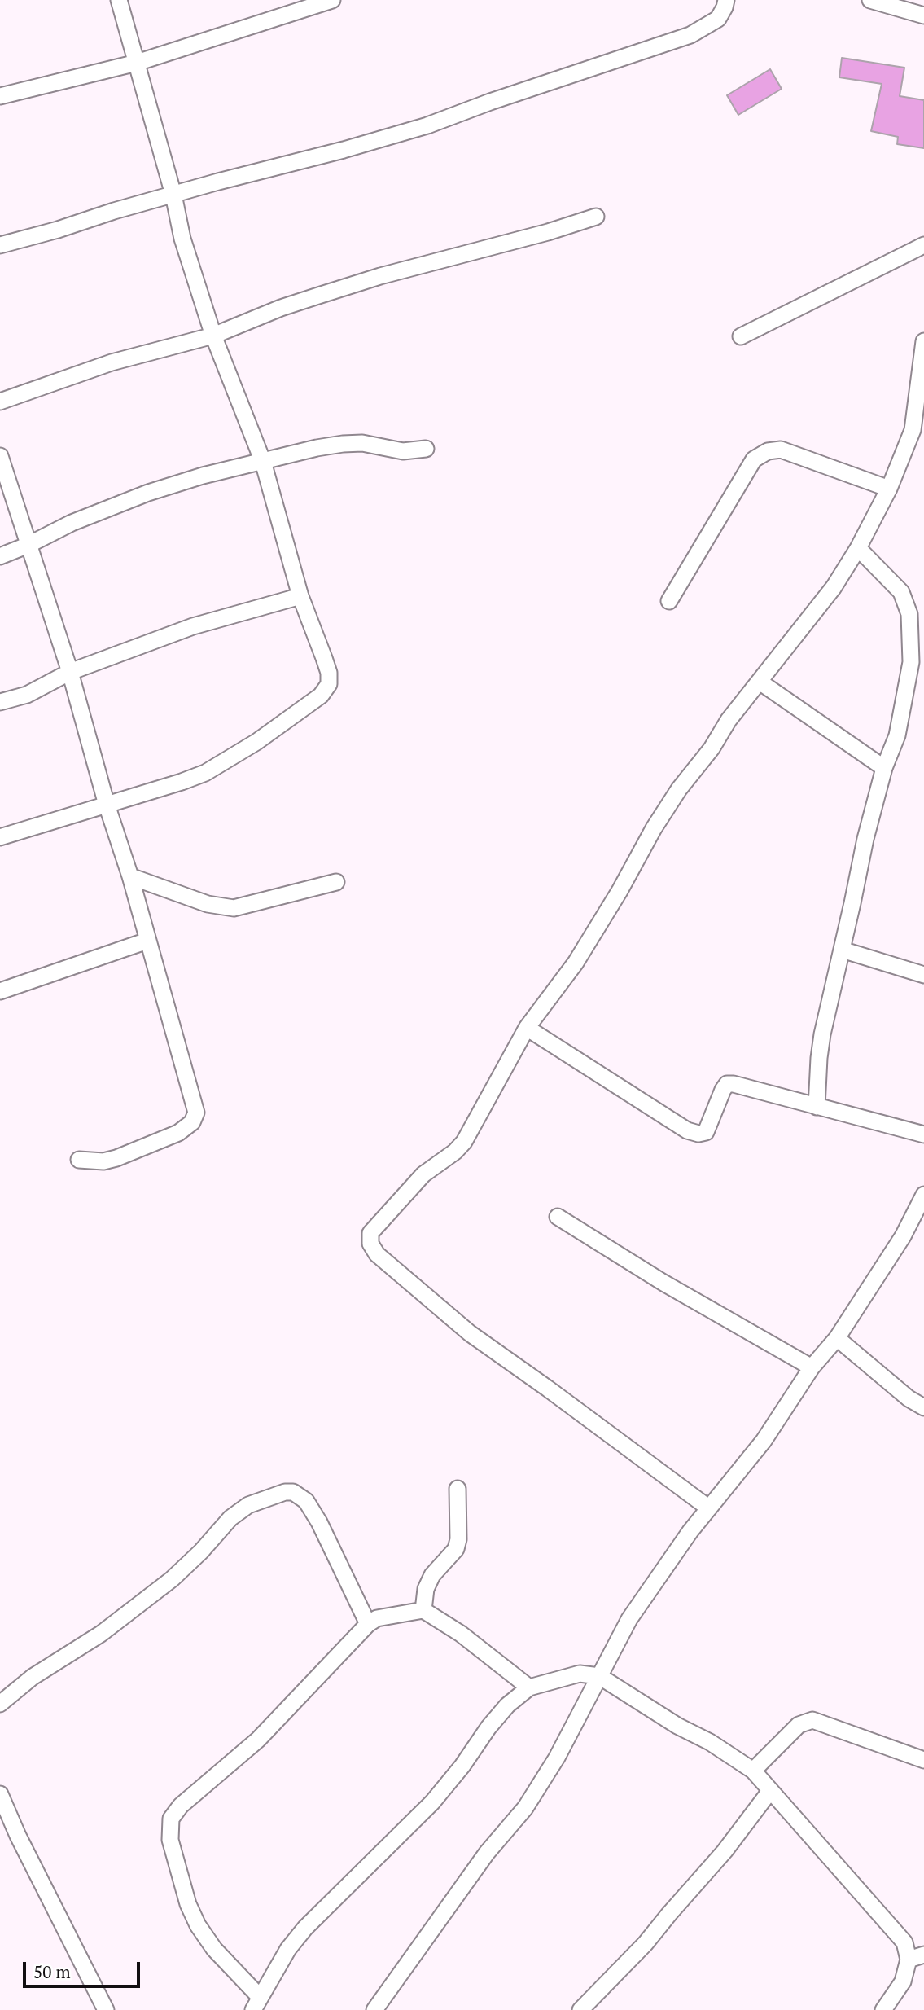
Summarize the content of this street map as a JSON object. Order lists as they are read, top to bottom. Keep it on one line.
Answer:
{"scale_bar":"50 m"}
